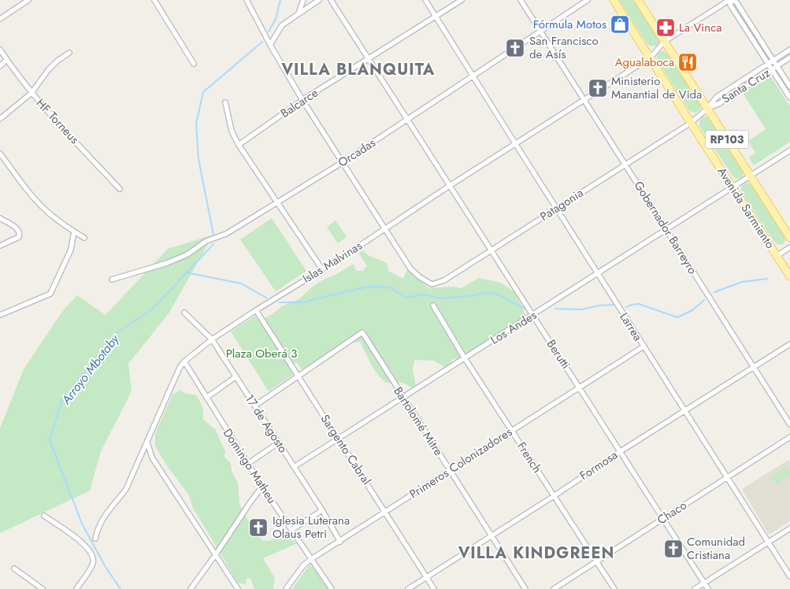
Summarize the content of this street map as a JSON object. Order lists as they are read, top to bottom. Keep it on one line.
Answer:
{"streets":{"main road":["RP103","Avenida Sarmiento"],"street":["Santa Cruz","Balcarce","HF Torneus","Orcadas","Patagonia","Gobernador Barreyro","Islas Malvinas","Larrea","Los Andes","Berutti","Bartolomé Mitre","17 de Agosto","Sargento Cabral","French","Primeros Colonizadores","Formosa","Domingo Matheu","Chaco"]},"crossings":[["Santa Cruz","Patagonia"],["Santa Cruz","Avenida Sarmiento"],["Balcarce","Larrea"],["Balcarce","Berutti"],["Orcadas","Gobernador Barreyro"],["Orcadas","Larrea"],["Orcadas","Berutti"],["Patagonia","Avenida Sarmiento"],["Patagonia","Gobernador Barreyro"],["Patagonia","Islas Malvinas"],["Patagonia","Larrea"],["Patagonia","Berutti"],["Avenida Sarmiento","Islas Malvinas"],["Avenida Sarmiento","Los Andes"],["Gobernador Barreyro","Islas Malvinas"],["Gobernador Barreyro","Los Andes"],["Gobernador Barreyro","Formosa"],["Islas Malvinas","Larrea"],["Islas Malvinas","Berutti"],["Islas Malvinas","17 de Agosto"],["Islas Malvinas","Sargento Cabral"],["Islas Malvinas","Domingo Matheu"],["Larrea","Los Andes"],["Larrea","Primeros Colonizadores"],["Larrea","Formosa"],["Larrea","Chaco"],["Los Andes","Berutti"],["Los Andes","Bartolomé Mitre"],["Los Andes","17 de Agosto"],["Los Andes","Sargento Cabral"],["Los Andes","French"],["Berutti","Primeros Colonizadores"],["Berutti","Formosa"],["Berutti","Chaco"],["Bartolomé Mitre","Sargento Cabral"],["Bartolomé Mitre","Primeros Colonizadores"],["Bartolomé Mitre","Formosa"],["17 de Agosto","Primeros Colonizadores"],["Sargento Cabral","Primeros Colonizadores"],["Sargento Cabral","Formosa"],["French","Primeros Colonizadores"],["French","Formosa"],["French","Chaco"],["Primeros Colonizadores","Domingo Matheu"]],"districts":["VILLA BLANQUITA","VILLA KINDGREEN"],"water":["Arroyo Mbotaby"],"parks":["Plaza Oberá 3"],"places":{"shop":["Fórmula Motos"],"pharmacy":["La Vinca"],"church":["San Francisco de Asís","Ministerio Manantial de Vida","Iglesia Luterana Olaus Petri","Comunidad Cristiana"],"restaurant":["Agualaboca"]}}
